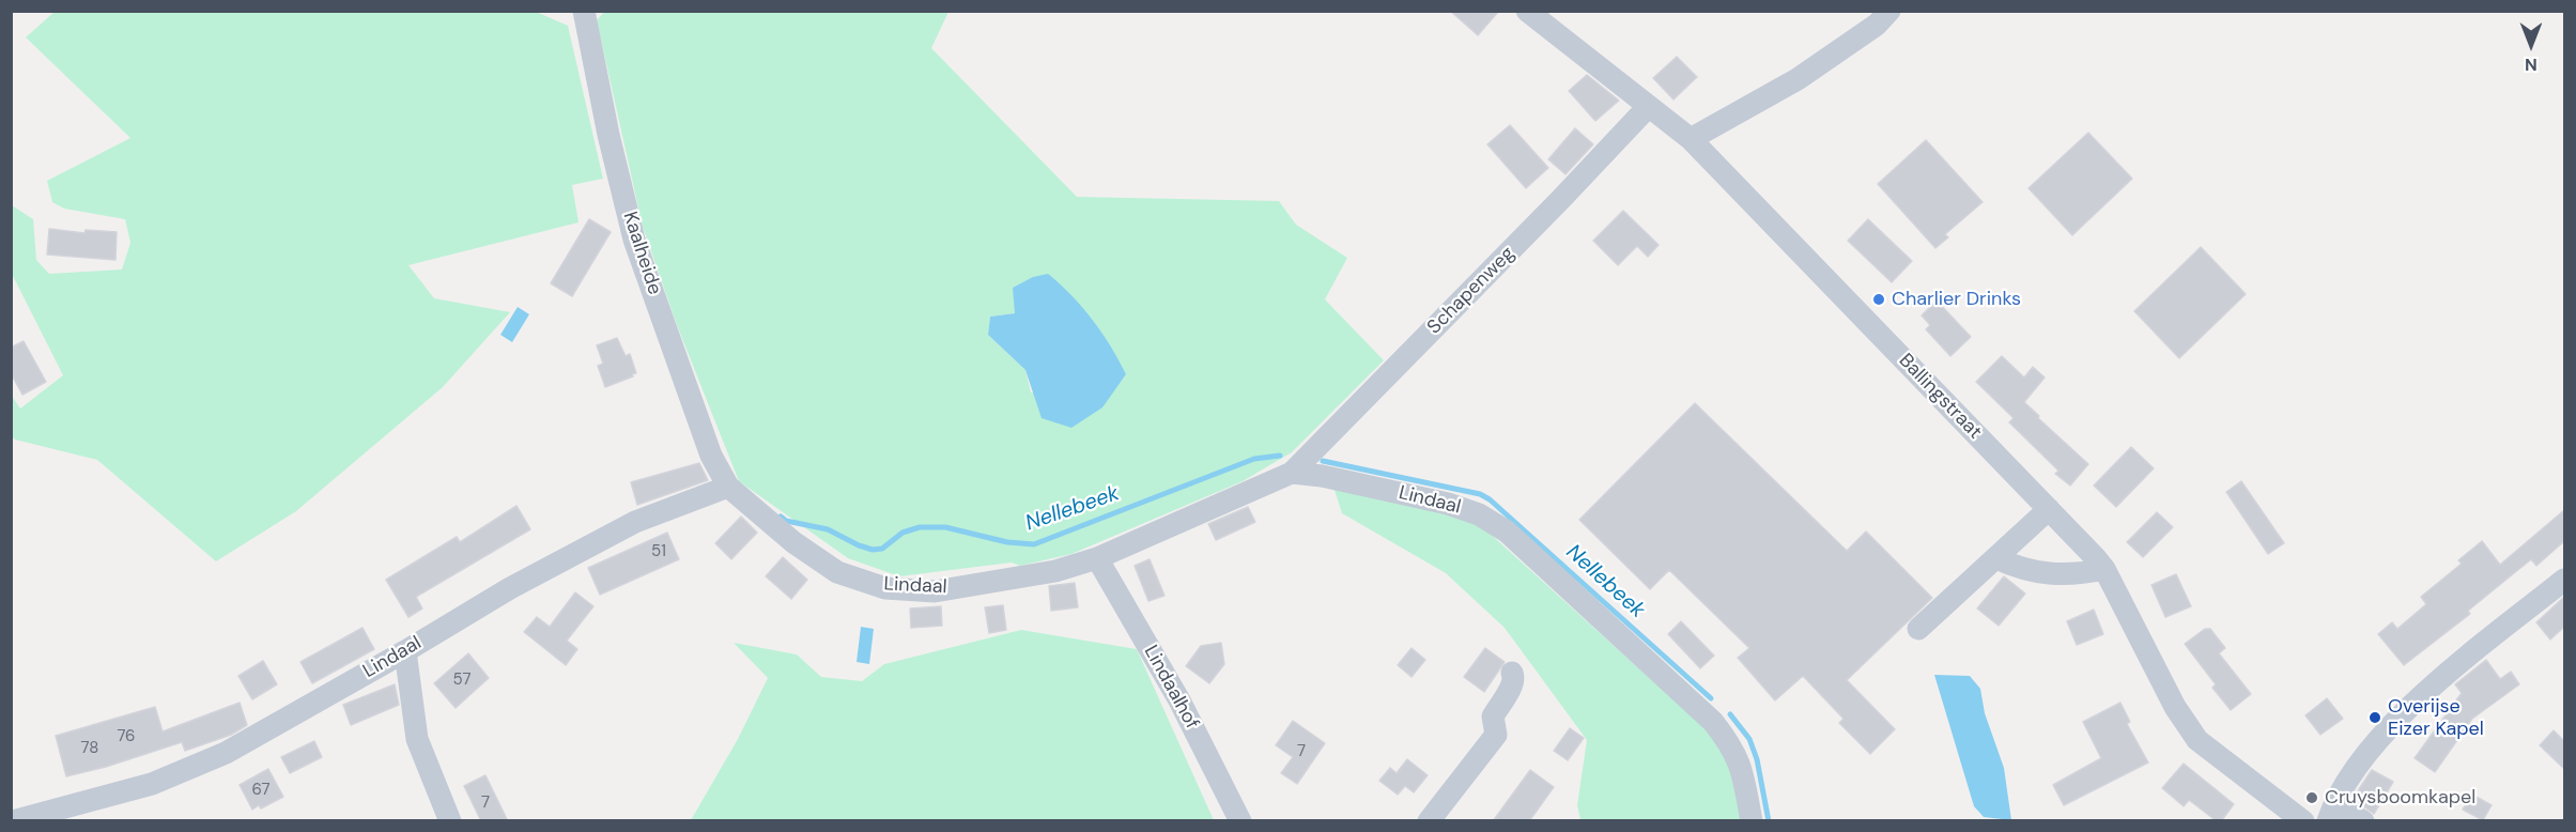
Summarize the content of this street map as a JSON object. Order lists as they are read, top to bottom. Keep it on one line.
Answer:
{"streets":{"street":["Kaalheide","Schapenweg","Ballingstraat","Lindaal","Lindaalhof"]},"crossings":[["Kaalheide","Lindaal"],["Schapenweg","Ballingstraat"],["Schapenweg","Lindaal"],["Lindaal","Lindaalhof"]],"water":["Nellebeek"],"places":["Charlier Drinks","Overijse Eizer Kapel","Cruysboomkapel"],"house_numbers":["51","57","76","78","7","67","7"],"north":"bottom"}
